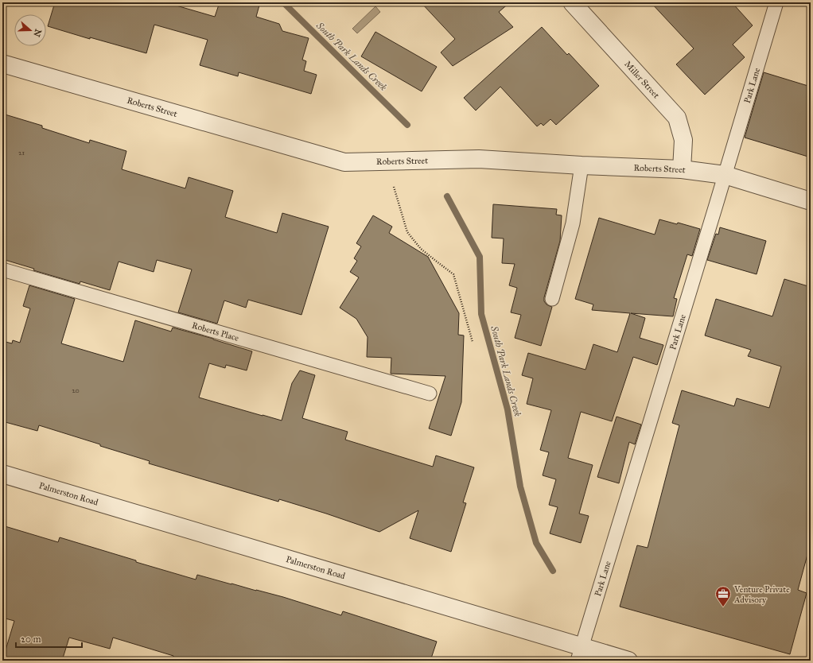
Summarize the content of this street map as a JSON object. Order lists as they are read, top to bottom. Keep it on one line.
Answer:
{"streets":{"street":["Miller Street","Roberts Street","Palmerston Road"],"lane":["Park Lane","Roberts Place"]},"crossings":[["Miller Street","Roberts Street"],["Park Lane","Roberts Street"],["Park Lane","Palmerston Road"]],"water":["South Park Lands Creek"],"places":{"office":["Venture Private Advisory"]},"house_numbers":["21","20"],"scale_bar":"20 m","north":"right"}
